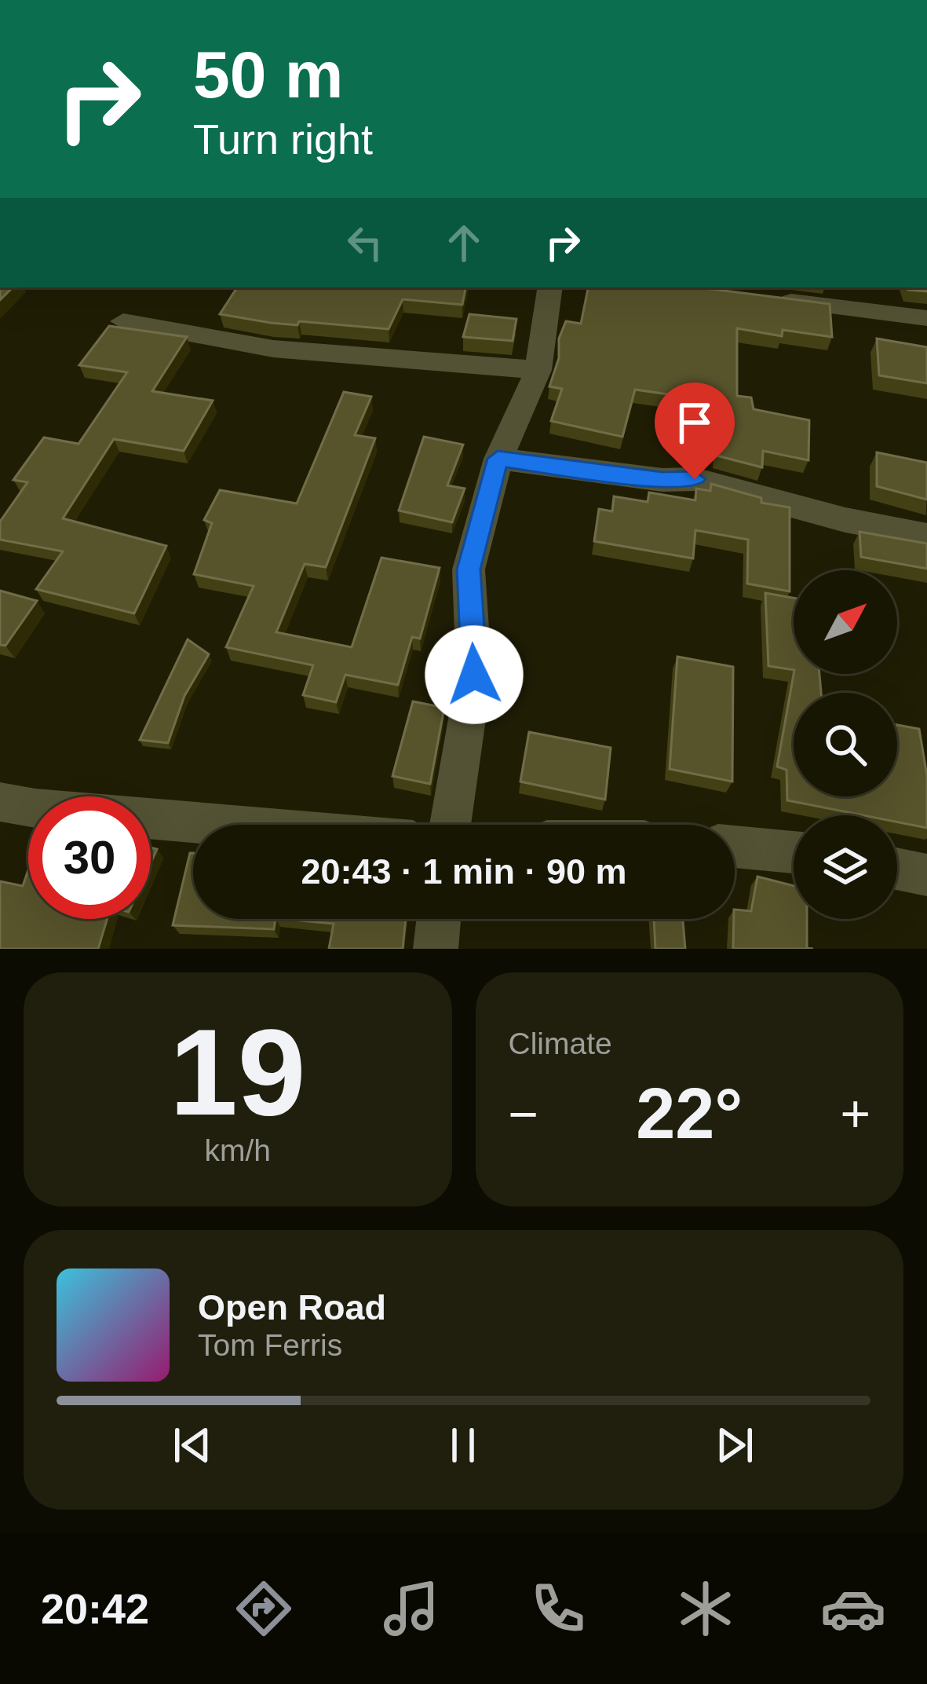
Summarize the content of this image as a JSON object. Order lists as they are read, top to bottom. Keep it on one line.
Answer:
{"north":"top right","page":{"turn":["50 m","Turn right"],"limit":"30","trip":"20:43 · 1 min · 90 m","tile":[["19","km/h"],"Climate"],"heat":["−","22°","+"],"song":["Open Road","Tom Ferris"],"tabs":"20:42"}}
